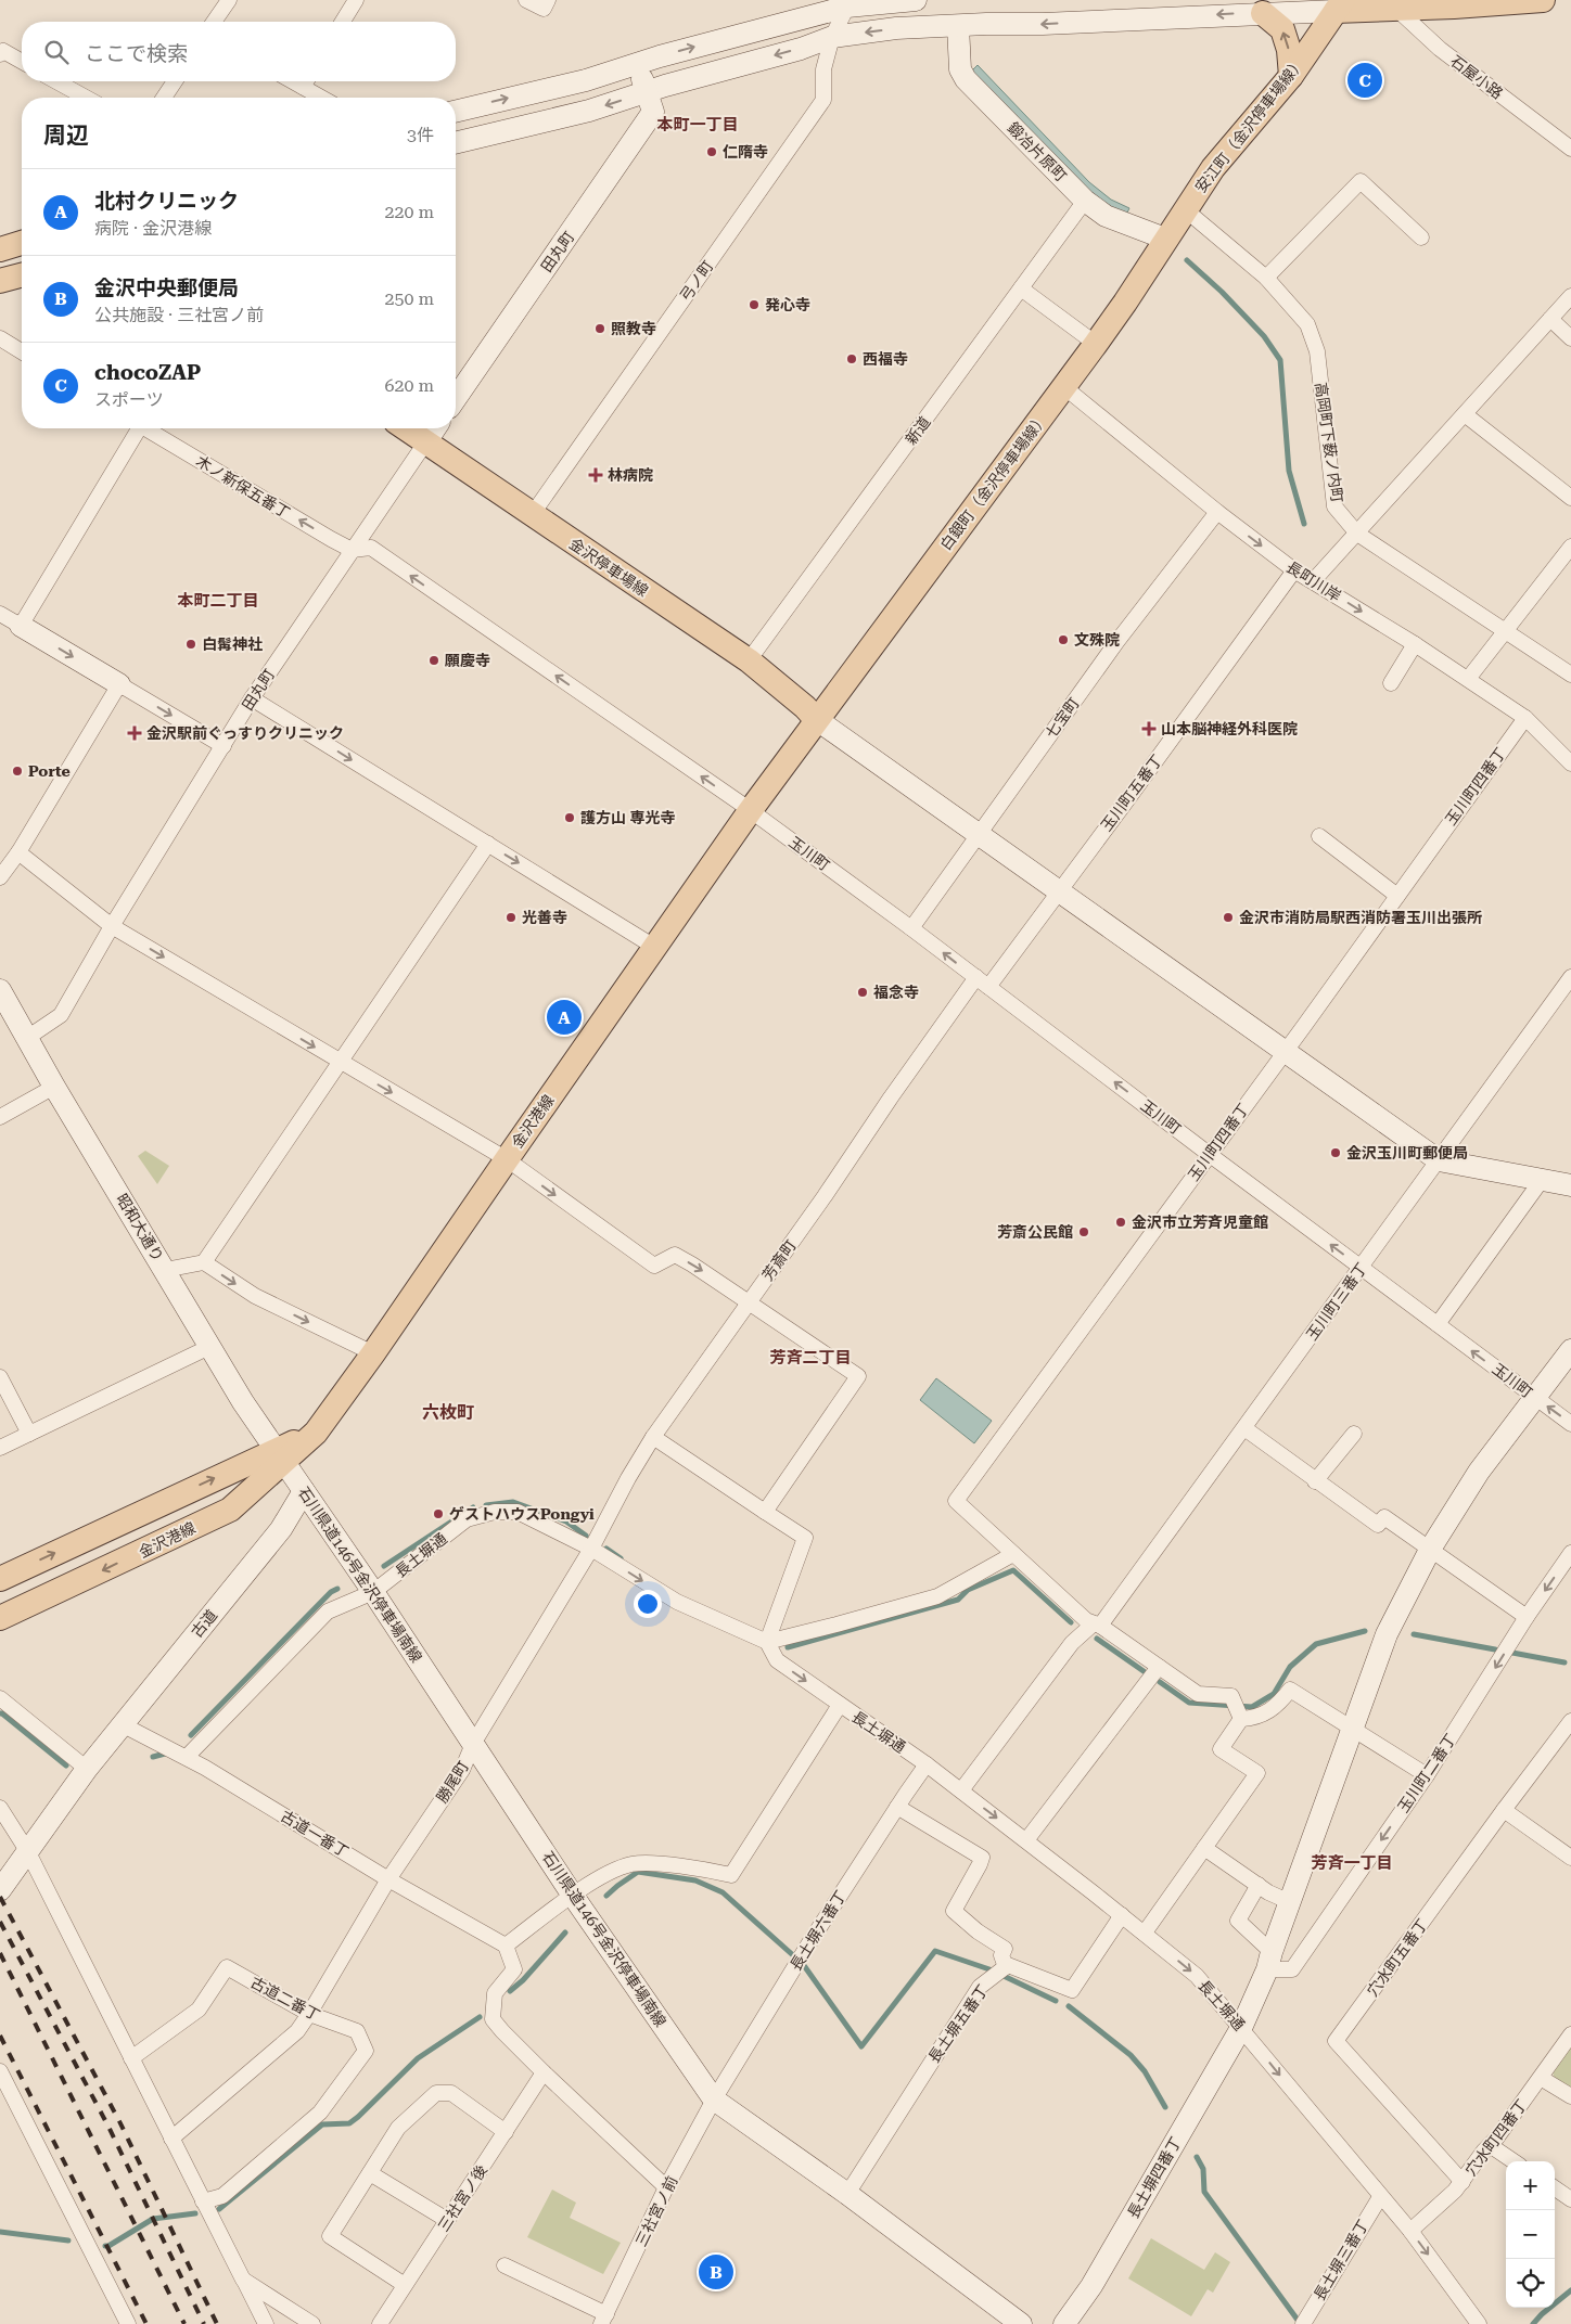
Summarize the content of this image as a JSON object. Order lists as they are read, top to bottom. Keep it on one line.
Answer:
{"streets":{"main road":["安江町（金沢停車場線）","白銀町（金沢停車場線）","金沢停車場線","金沢港線"],"street":["石屋小路","鍛冶片原町","田丸町","弓ノ町","新道","高岡町下薮ノ内町","木ノ新保五番丁","長町川岸","七宝町","玉川町四番丁","玉川町五番丁","玉川町","昭和大通り","芳斎町","玉川町三番丁","長土塀通","石川県道146号金沢停車場南線","古道","玉川町二番丁","勝尾町","古道一番丁","長土塀六番丁","穴水町五番丁","古道二番丁","長土塀五番丁","穴水町四番丁","長土塀四番丁","三社宮ノ後","三社宮ノ前","長土塀三番丁"]},"crossings":[["安江町（金沢停車場線）","鍛冶片原町"],["安江町（金沢停車場線）","高岡町下薮ノ内町"],["安江町（金沢停車場線）","白銀町（金沢停車場線）"],["鍛冶片原町","新道"],["鍛冶片原町","白銀町（金沢停車場線）"],["田丸町","木ノ新保五番丁"],["田丸町","金沢停車場線"],["田丸町","玉川町"],["田丸町","昭和大通り"],["弓ノ町","金沢停車場線"],["新道","金沢停車場線"],["白銀町（金沢停車場線）","金沢停車場線"],["白銀町（金沢停車場線）","長町川岸"],["白銀町（金沢停車場線）","玉川町"],["白銀町（金沢停車場線）","金沢港線"],["木ノ新保五番丁","玉川町"],["長町川岸","七宝町"],["長町川岸","玉川町四番丁"],["長町川岸","玉川町五番丁"],["七宝町","玉川町"],["玉川町四番丁","玉川町"],["玉川町五番丁","玉川町"],["玉川町五番丁","芳斎町"],["玉川町","金沢港線"],["玉川町","芳斎町"],["玉川町","玉川町三番丁"],["玉川町","長土塀四番丁"],["金沢港線","昭和大通り"],["金沢港線","石川県道146号金沢停車場南線"],["昭和大通り","石川県道146号金沢停車場南線"],["芳斎町","長土塀通"],["芳斎町","勝尾町"],["玉川町三番丁","長土塀通"],["長土塀通","石川県道146号金沢停車場南線"],["長土塀通","勝尾町"],["長土塀通","古道一番丁"],["長土塀通","長土塀六番丁"],["長土塀通","穴水町四番丁"],["長土塀通","長土塀四番丁"],["長土塀通","長土塀三番丁"],["石川県道146号金沢停車場南線","古道"],["石川県道146号金沢停車場南線","勝尾町"],["石川県道146号金沢停車場南線","長土塀六番丁"],["石川県道146号金沢停車場南線","長土塀五番丁"],["石川県道146号金沢停車場南線","三社宮ノ前"],["古道","古道一番丁"],["玉川町二番丁","長土塀四番丁"],["勝尾町","古道一番丁"],["勝尾町","古道二番丁"],["長土塀六番丁","三社宮ノ前"],["穴水町五番丁","穴水町四番丁"]],"one_way":["木ノ新保五番丁","長土塀通","玉川町二番丁"],"districts":["本町一丁目","本町二丁目","芳斉二丁目","六枚町","芳斉一丁目"],"places":{"other":["仁隋寺","発心寺","照教寺","西福寺","文殊院","白髯神社","願慶寺","Porte","護方山 専光寺","光善寺","金沢市消防局駅西消防署玉川出張所","福念寺","金沢玉川町郵便局","金沢市立芳斉児童館","芳斎公民館","ゲストハウスPongyi"],"health":["林病院","山本脳神経外科医院","金沢駅前ぐっすりクリニック"]},"page":{"search":"ここで検索","pins":["C","A","B"],"heading":["周辺","3件"],"list":[{"mark":"A","name":"北村クリニック","note":"病院 · 金沢港線","value":"220 m"},{"mark":"B","name":"金沢中央郵便局","note":"公共施設 · 三社宮ノ前","value":"250 m"},{"mark":"C","name":"chocoZAP","note":"スポーツ","value":"620 m"}],"map_buttons":["+","−"]}}
